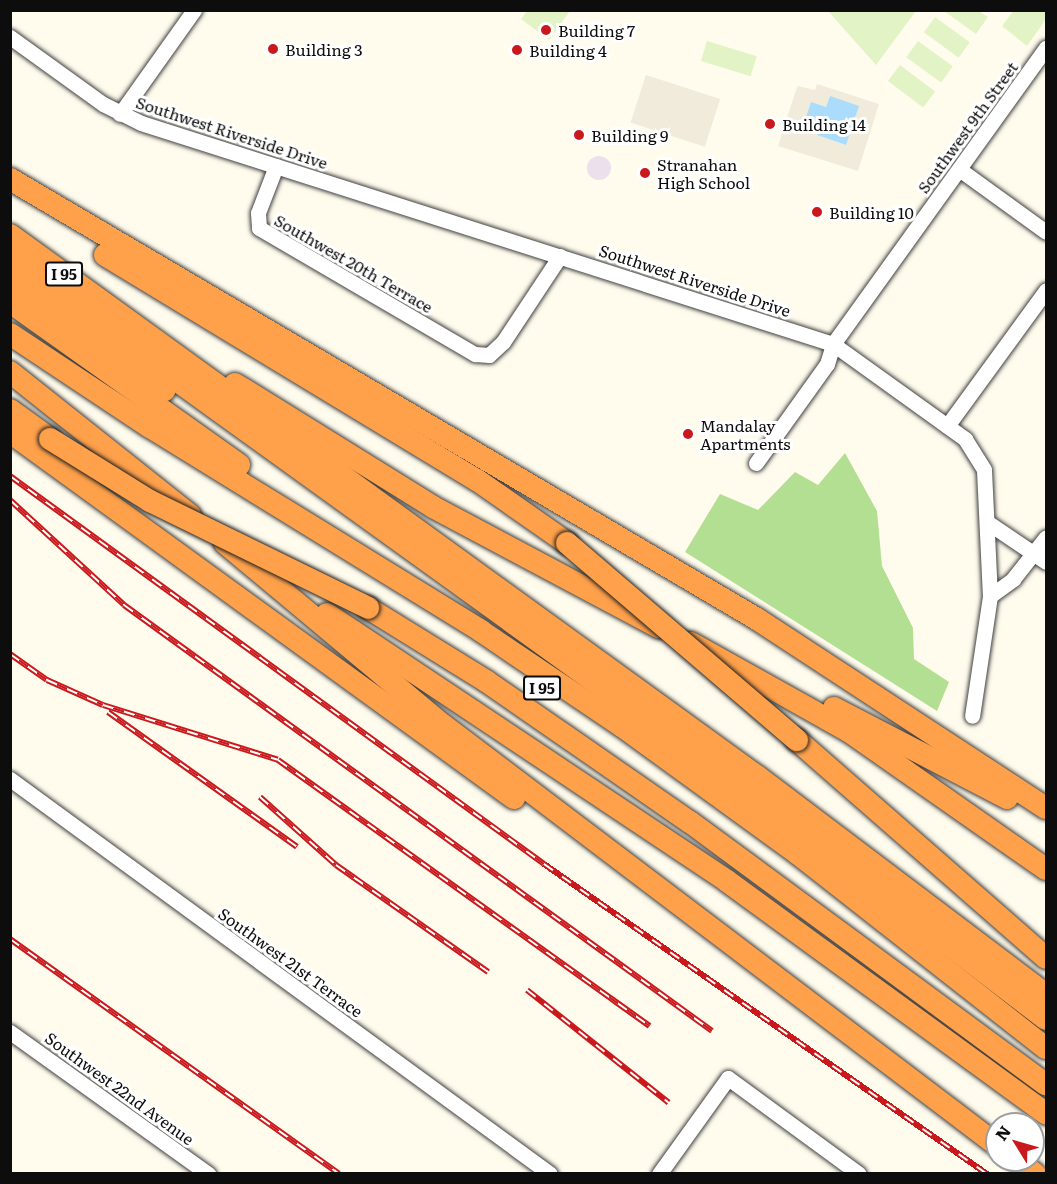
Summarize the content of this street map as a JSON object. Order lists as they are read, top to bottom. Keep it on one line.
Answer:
{"streets":{"highway":["I 95"],"street":["Southwest 9th Street","Southwest Riverside Drive","Southwest 20th Terrace","Southwest 21st Terrace","Southwest 22nd Avenue"]},"crossings":[["Southwest 9th Street","Southwest Riverside Drive"],["Southwest Riverside Drive","Southwest 20th Terrace"]],"places":["Building 7","Building 3","Building 4","Building 14","Building 9","Stranahan High School","Building 10","Mandalay Apartments"],"north":"top left"}
